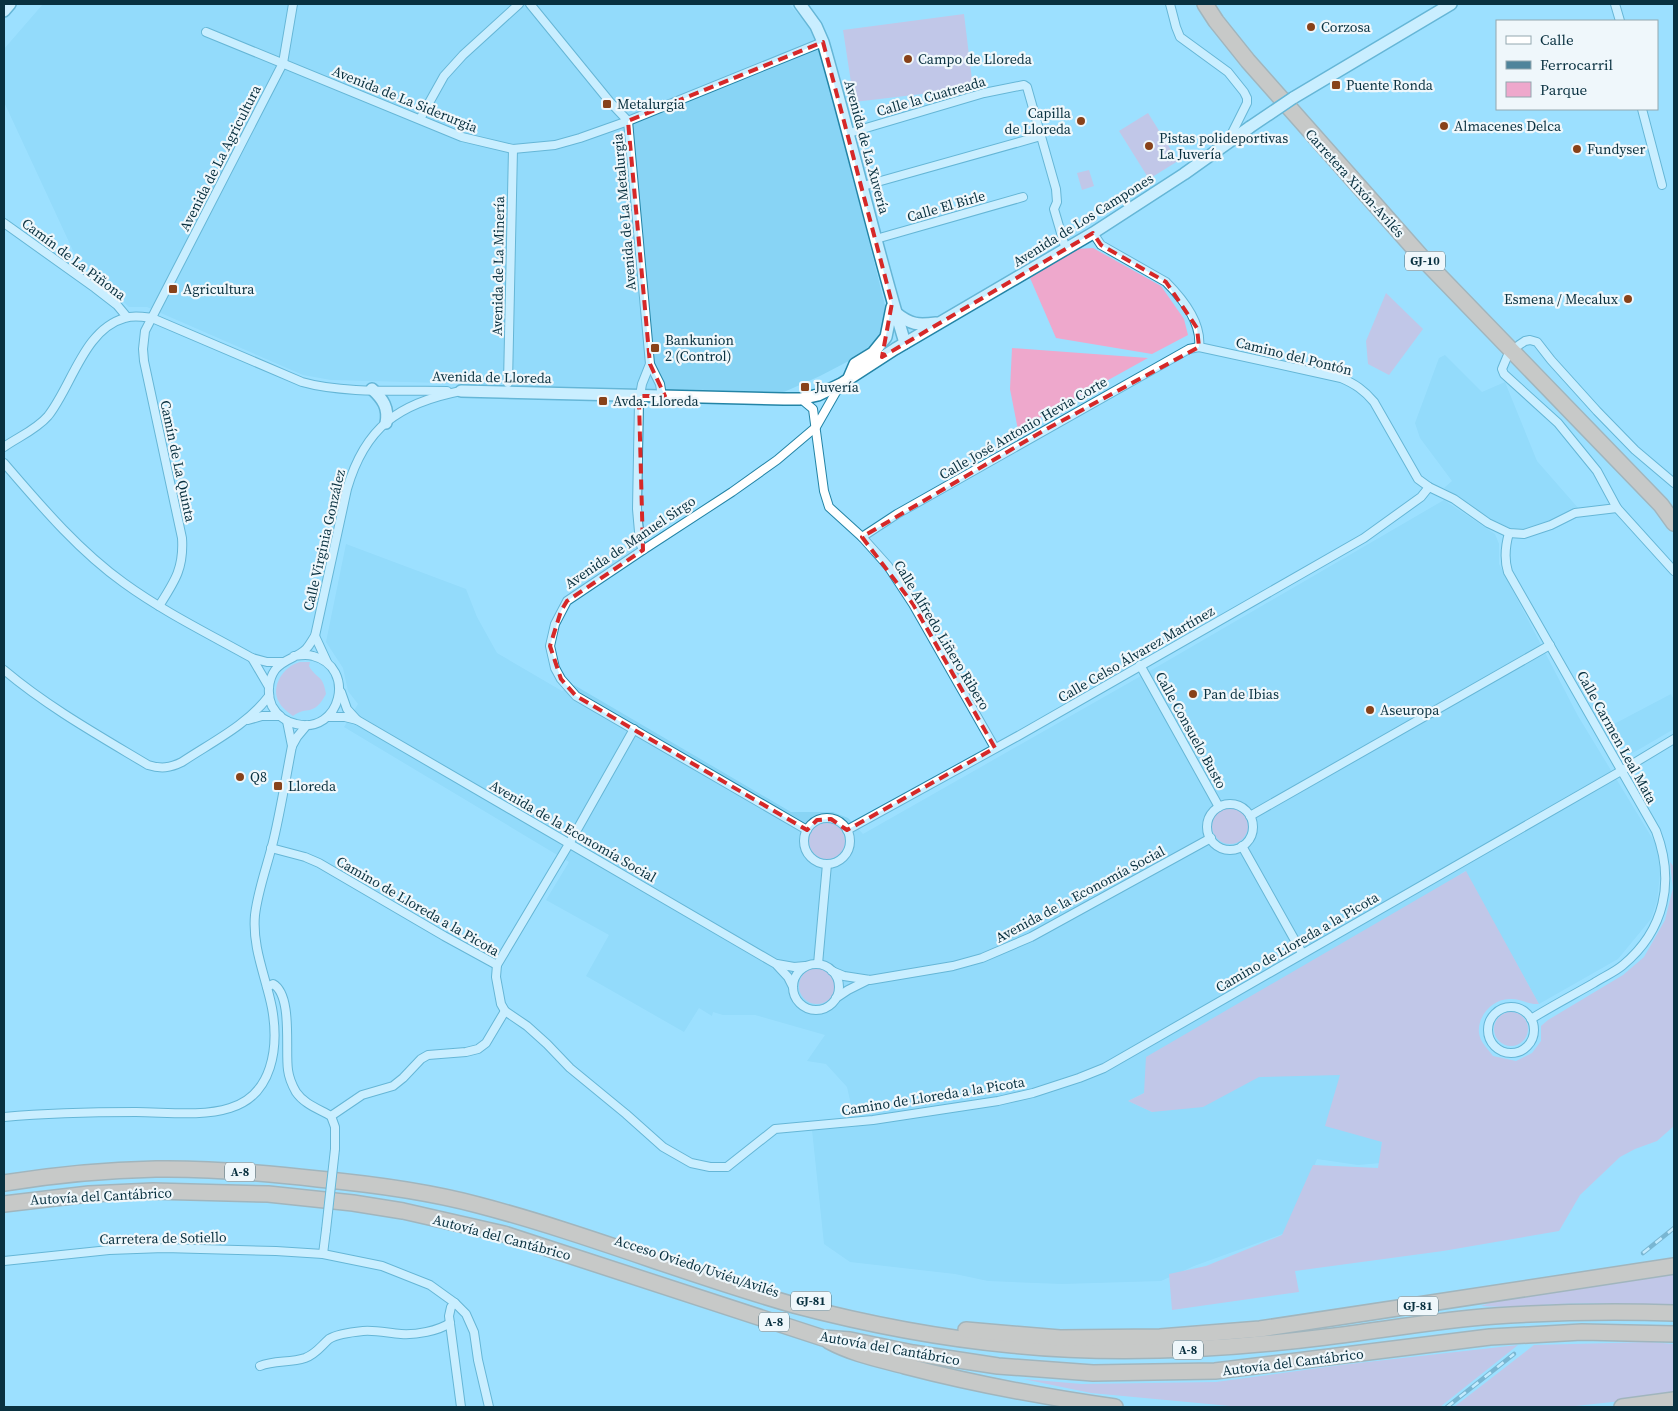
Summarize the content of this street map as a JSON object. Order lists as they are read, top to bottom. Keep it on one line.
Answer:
{"streets":{"highway":["Carretera Xixón-Avilés","GJ-10","A-8","Autovía del Cantábrico","Acceso Oviedo/Uviéu/Avilés","GJ-81"],"street":["Calle la Cuatreada","Avenida de La Siderurgia","Avenida de La Xuvería","Avenida de La Agricultura","Calle El Birle","Avenida de La Metalurgia","Avenida de Los Campones","Camín de La Piñona","Avenida de La Minería","Camino del Pontón","Avenida de Lloreda","Calle José Antonio Hevia Corte","Camín de La Quinta","Calle Virginia González","Avenida de Manuel Sirgo","Calle Alfredo Liñero Ribero","Calle Celso Álvarez Martínez","Calle Consuelo Busto","Calle Carmen Leal Mata","Avenida de la Economía Social","Camino de Lloreda a la Picota","Carretera de Sotiello"]},"crossings":[["Calle la Cuatreada","Avenida de La Xuvería"],["Avenida de La Siderurgia","Avenida de La Xuvería"],["Avenida de La Siderurgia","Avenida de La Agricultura"],["Avenida de La Siderurgia","Avenida de La Metalurgia"],["Avenida de La Siderurgia","Avenida de La Minería"],["Avenida de La Xuvería","Calle El Birle"],["Avenida de La Xuvería","Avenida de Los Campones"],["Avenida de La Xuvería","Avenida de Lloreda"],["Avenida de La Xuvería","Avenida de Manuel Sirgo"],["Avenida de La Agricultura","Avenida de Lloreda"],["Avenida de La Agricultura","Camín de La Quinta"],["Carretera Xixón-Avilés","GJ-10"],["Avenida de Los Campones","Avenida de Manuel Sirgo"],["Camino del Pontón","Calle José Antonio Hevia Corte"],["Camino del Pontón","Calle Celso Álvarez Martínez"],["Camino del Pontón","Calle Carmen Leal Mata"],["Avenida de Lloreda","Camín de La Quinta"],["Avenida de Lloreda","Calle Virginia González"],["Avenida de Lloreda","Avenida de Manuel Sirgo"],["Calle José Antonio Hevia Corte","Calle Alfredo Liñero Ribero"],["Avenida de Manuel Sirgo","Calle Alfredo Liñero Ribero"],["Avenida de Manuel Sirgo","Calle Celso Álvarez Martínez"],["Calle Alfredo Liñero Ribero","Calle Celso Álvarez Martínez"],["Calle Celso Álvarez Martínez","Calle Consuelo Busto"],["Calle Consuelo Busto","Avenida de la Economía Social"],["Calle Carmen Leal Mata","Camino de Lloreda a la Picota"],["Autovía del Cantábrico","Acceso Oviedo/Uviéu/Avilés"]],"places":{"other":["Corzosa","Campo de Lloreda","Capilla de Lloreda","Almacenes Delca","Pistas polideportivas La Juvería","Fundyser","Esmena / Mecalux","Pan de Ibias","Aseuropa","Q8"],"transit":["Puente Ronda","Metalurgia","Agricultura","Bankunion 2 (Control)","Juvería","Avda. Lloreda","Lloreda"]},"legend":["Calle","Ferrocarril","Parque"]}
